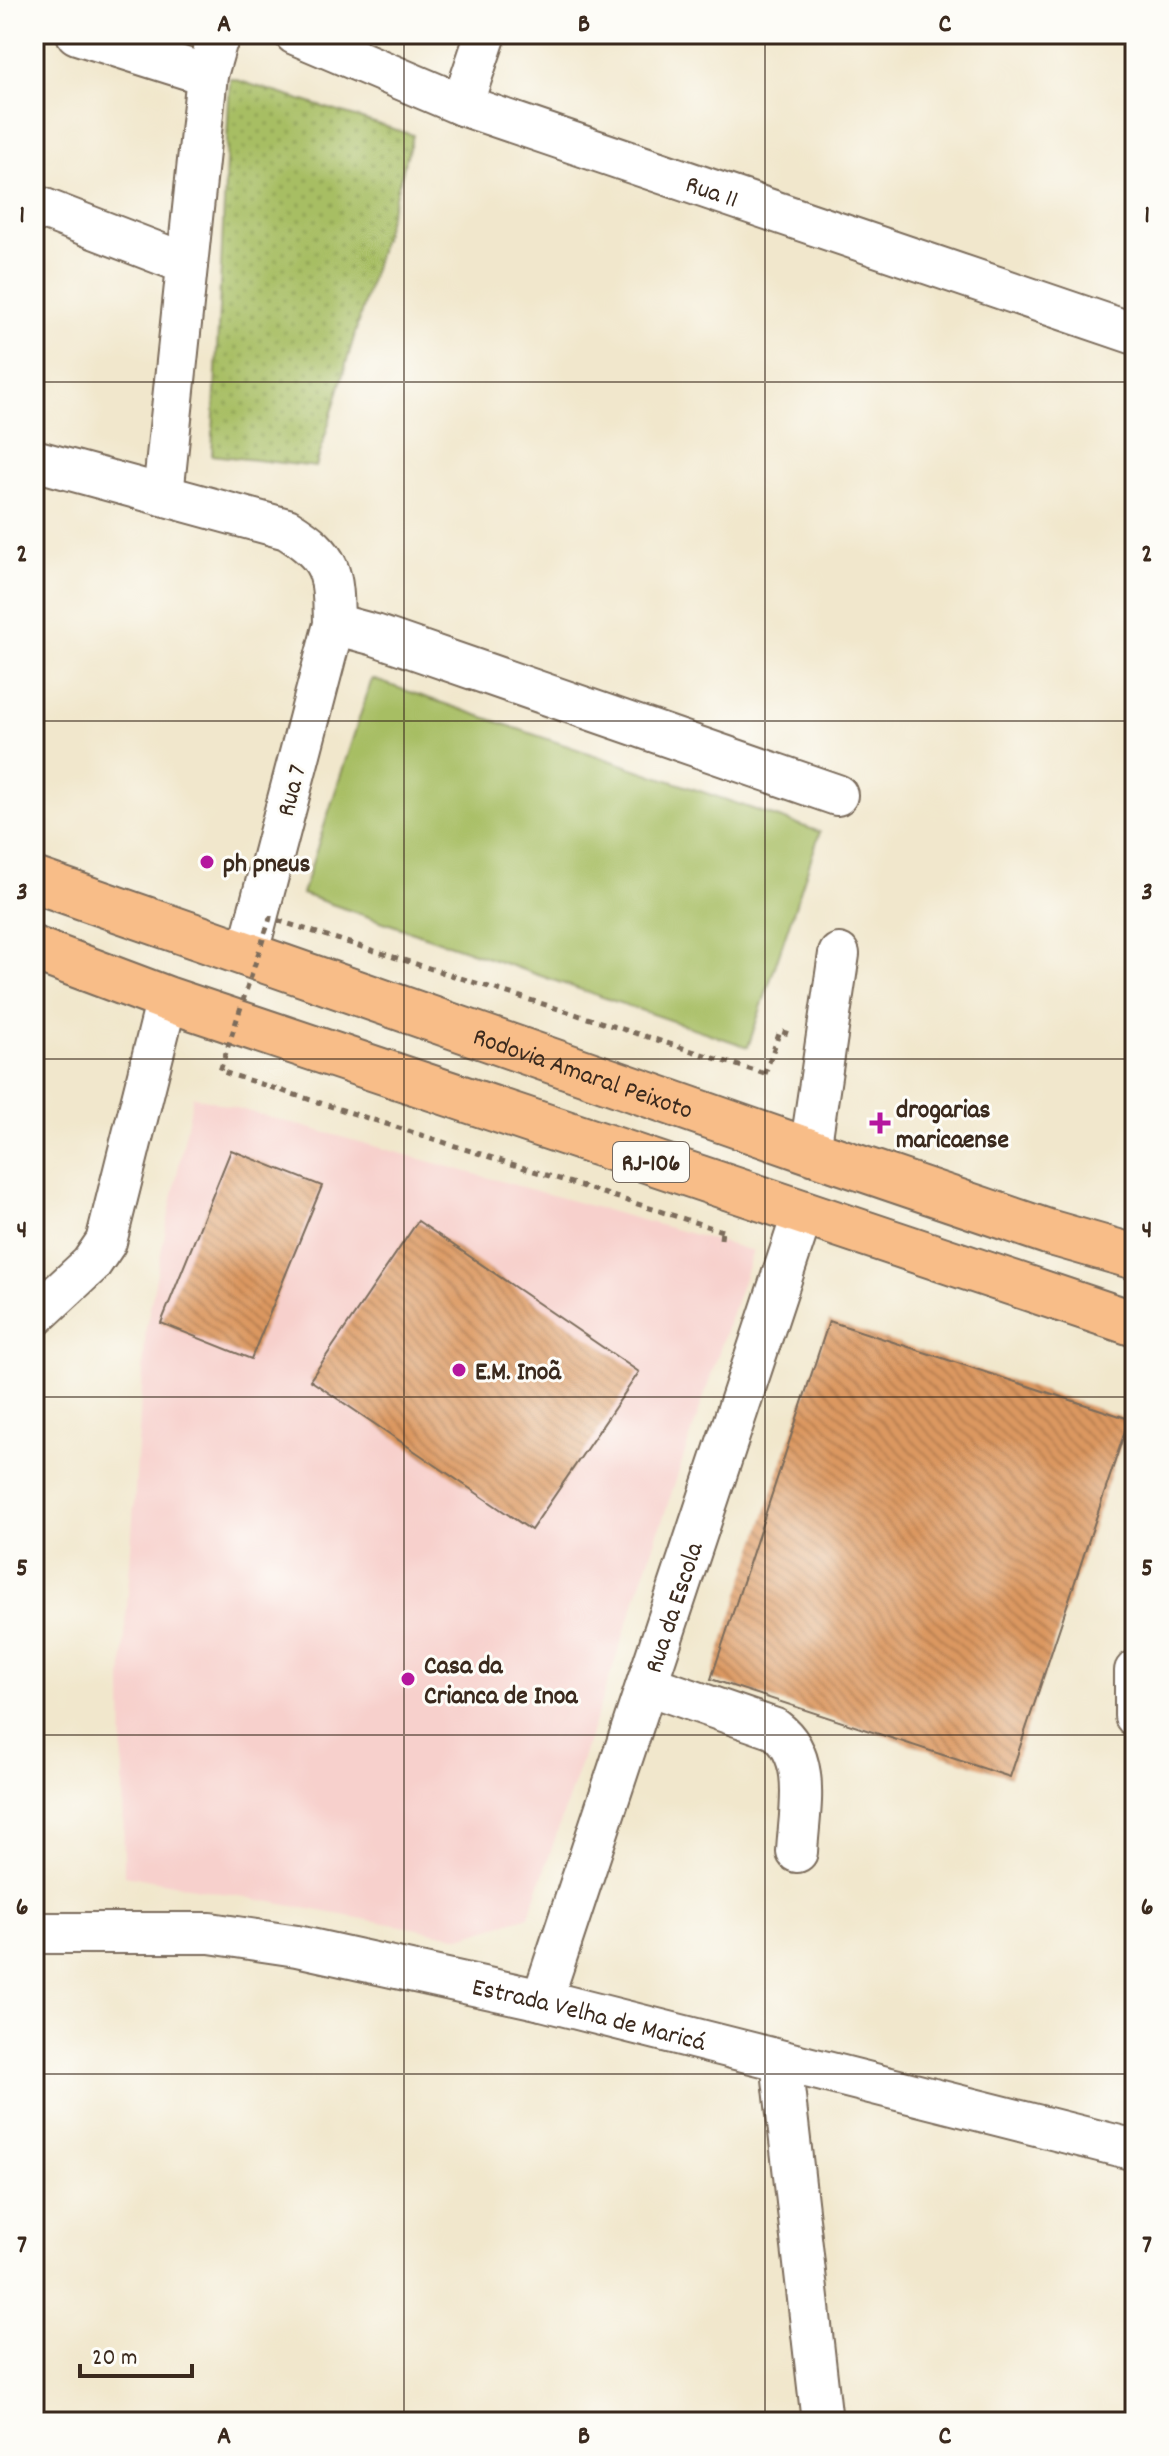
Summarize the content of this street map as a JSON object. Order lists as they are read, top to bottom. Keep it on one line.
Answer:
{"streets":{"highway":["Rodovia Amaral Peixoto","RJ-106"],"street":["Rua 11","Rua 7","Rua da Escola","Estrada Velha de Maricá"]},"crossings":[["Rua 7","Rodovia Amaral Peixoto"],["RJ-106","Rua da Escola"],["Rua da Escola","Estrada Velha de Maricá"]],"places":{"other":["ph pneus","E.M. Inoã","Casa da Crianca de Inoa"],"health":["drogarias maricaense"]},"scale_bar":"20 m","grid":{"columns":["A","B","C"],"rows":["1","2","3","4","5","6","7"]}}
